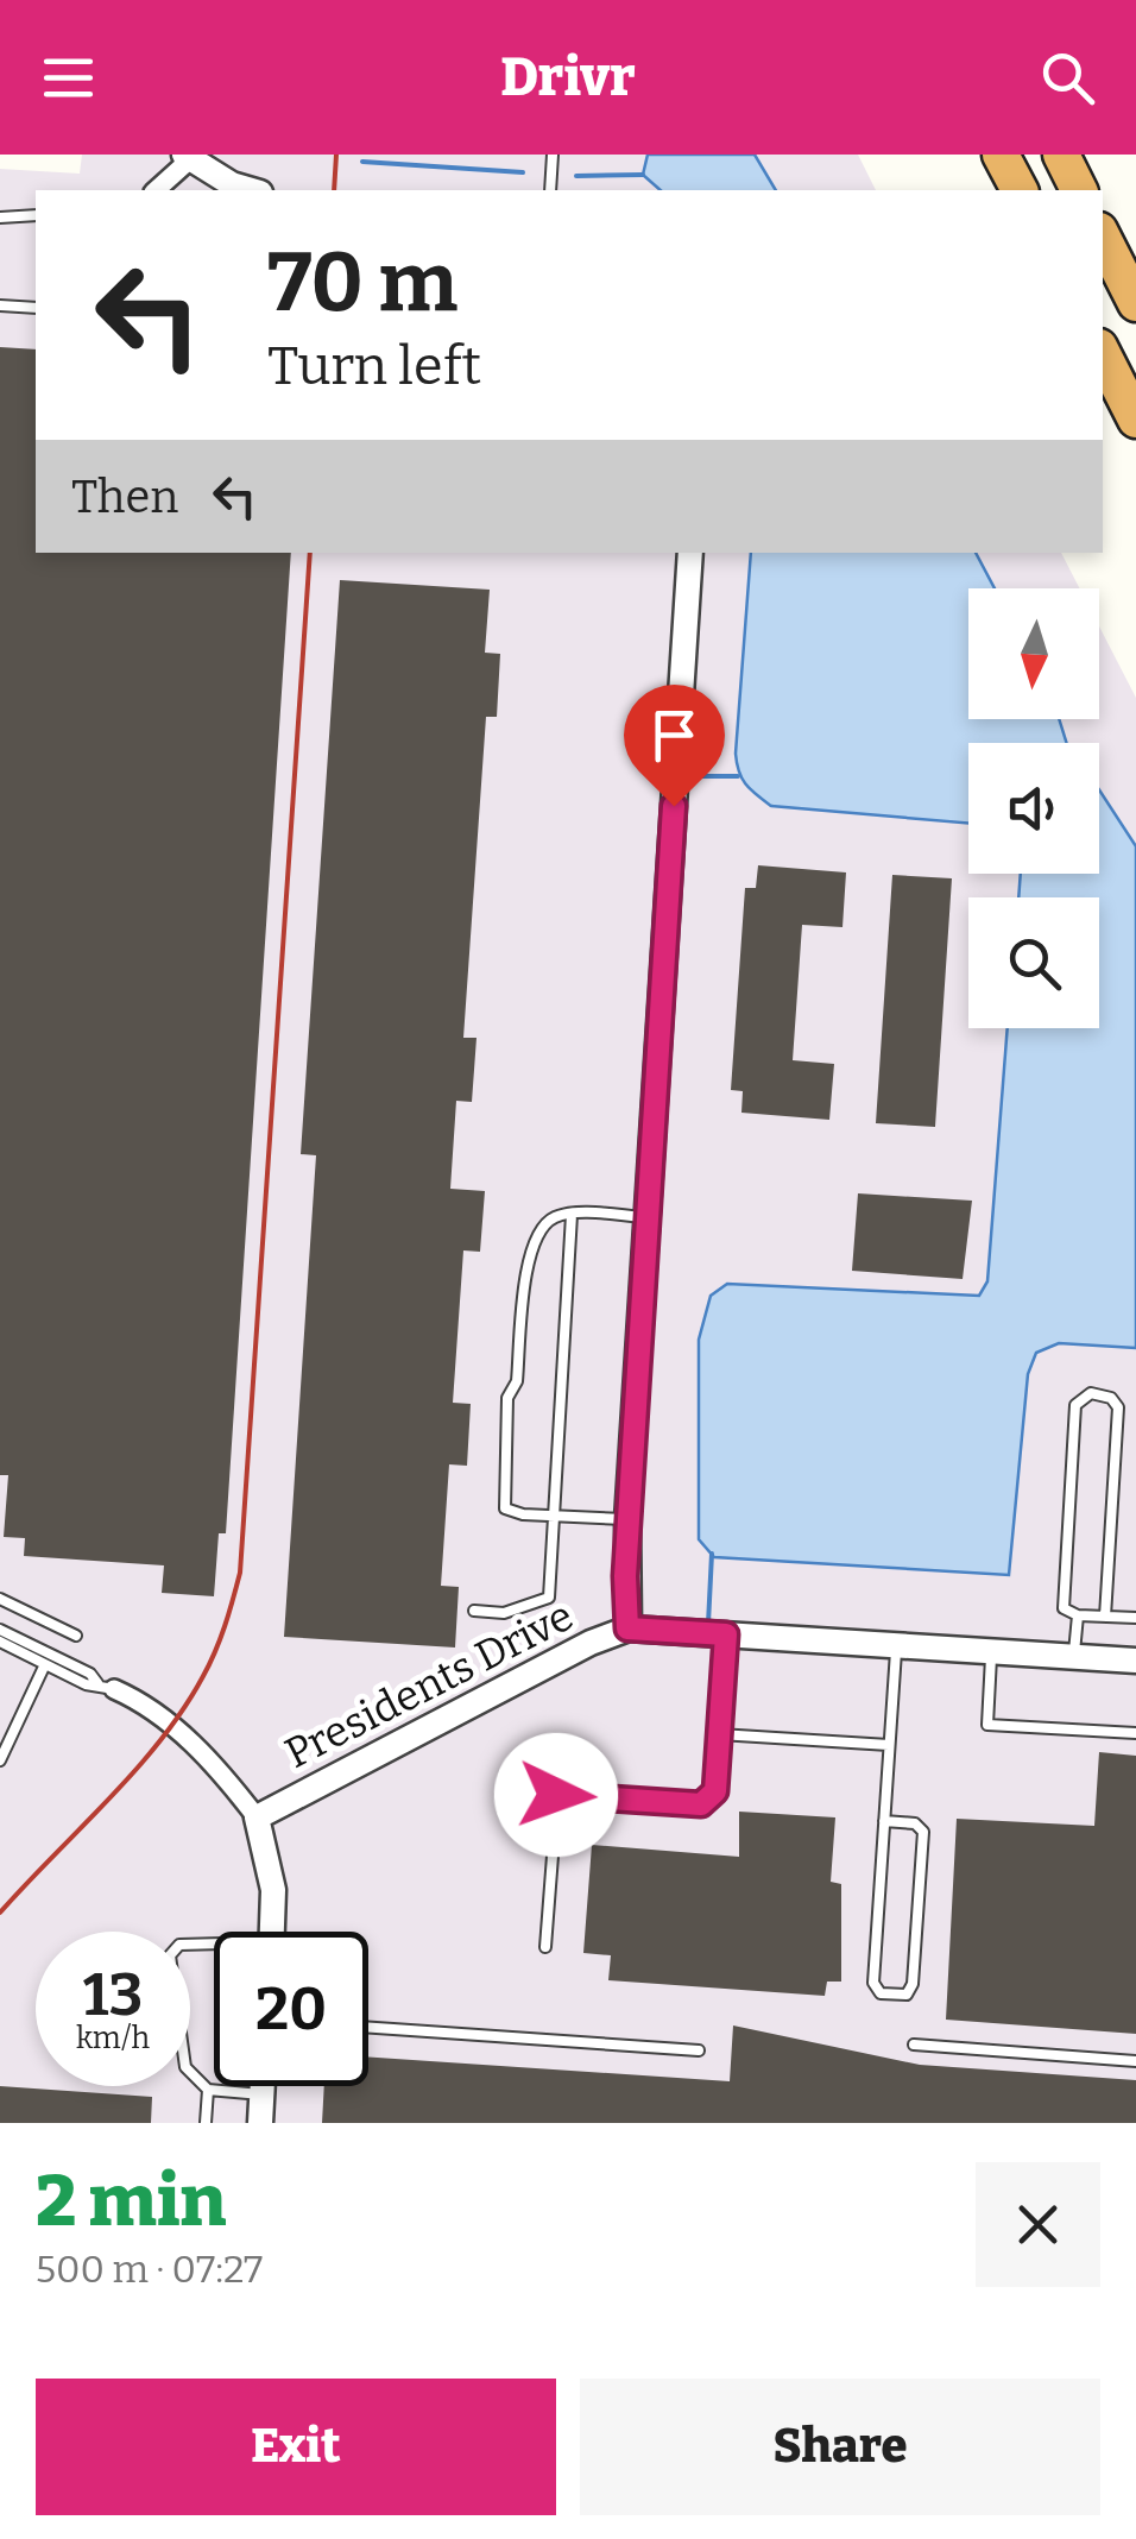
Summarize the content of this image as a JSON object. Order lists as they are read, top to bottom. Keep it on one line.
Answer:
{"streets":{"street":["Presidents Drive"]},"north":"bottom","page":{"header":"Drivr","turn":["70 m","Turn left"],"then":"Then","speed":"13 km/h","limit":"20","heading":["2 min","500 m · 07:27"],"buttons":["Exit","Share"]}}
